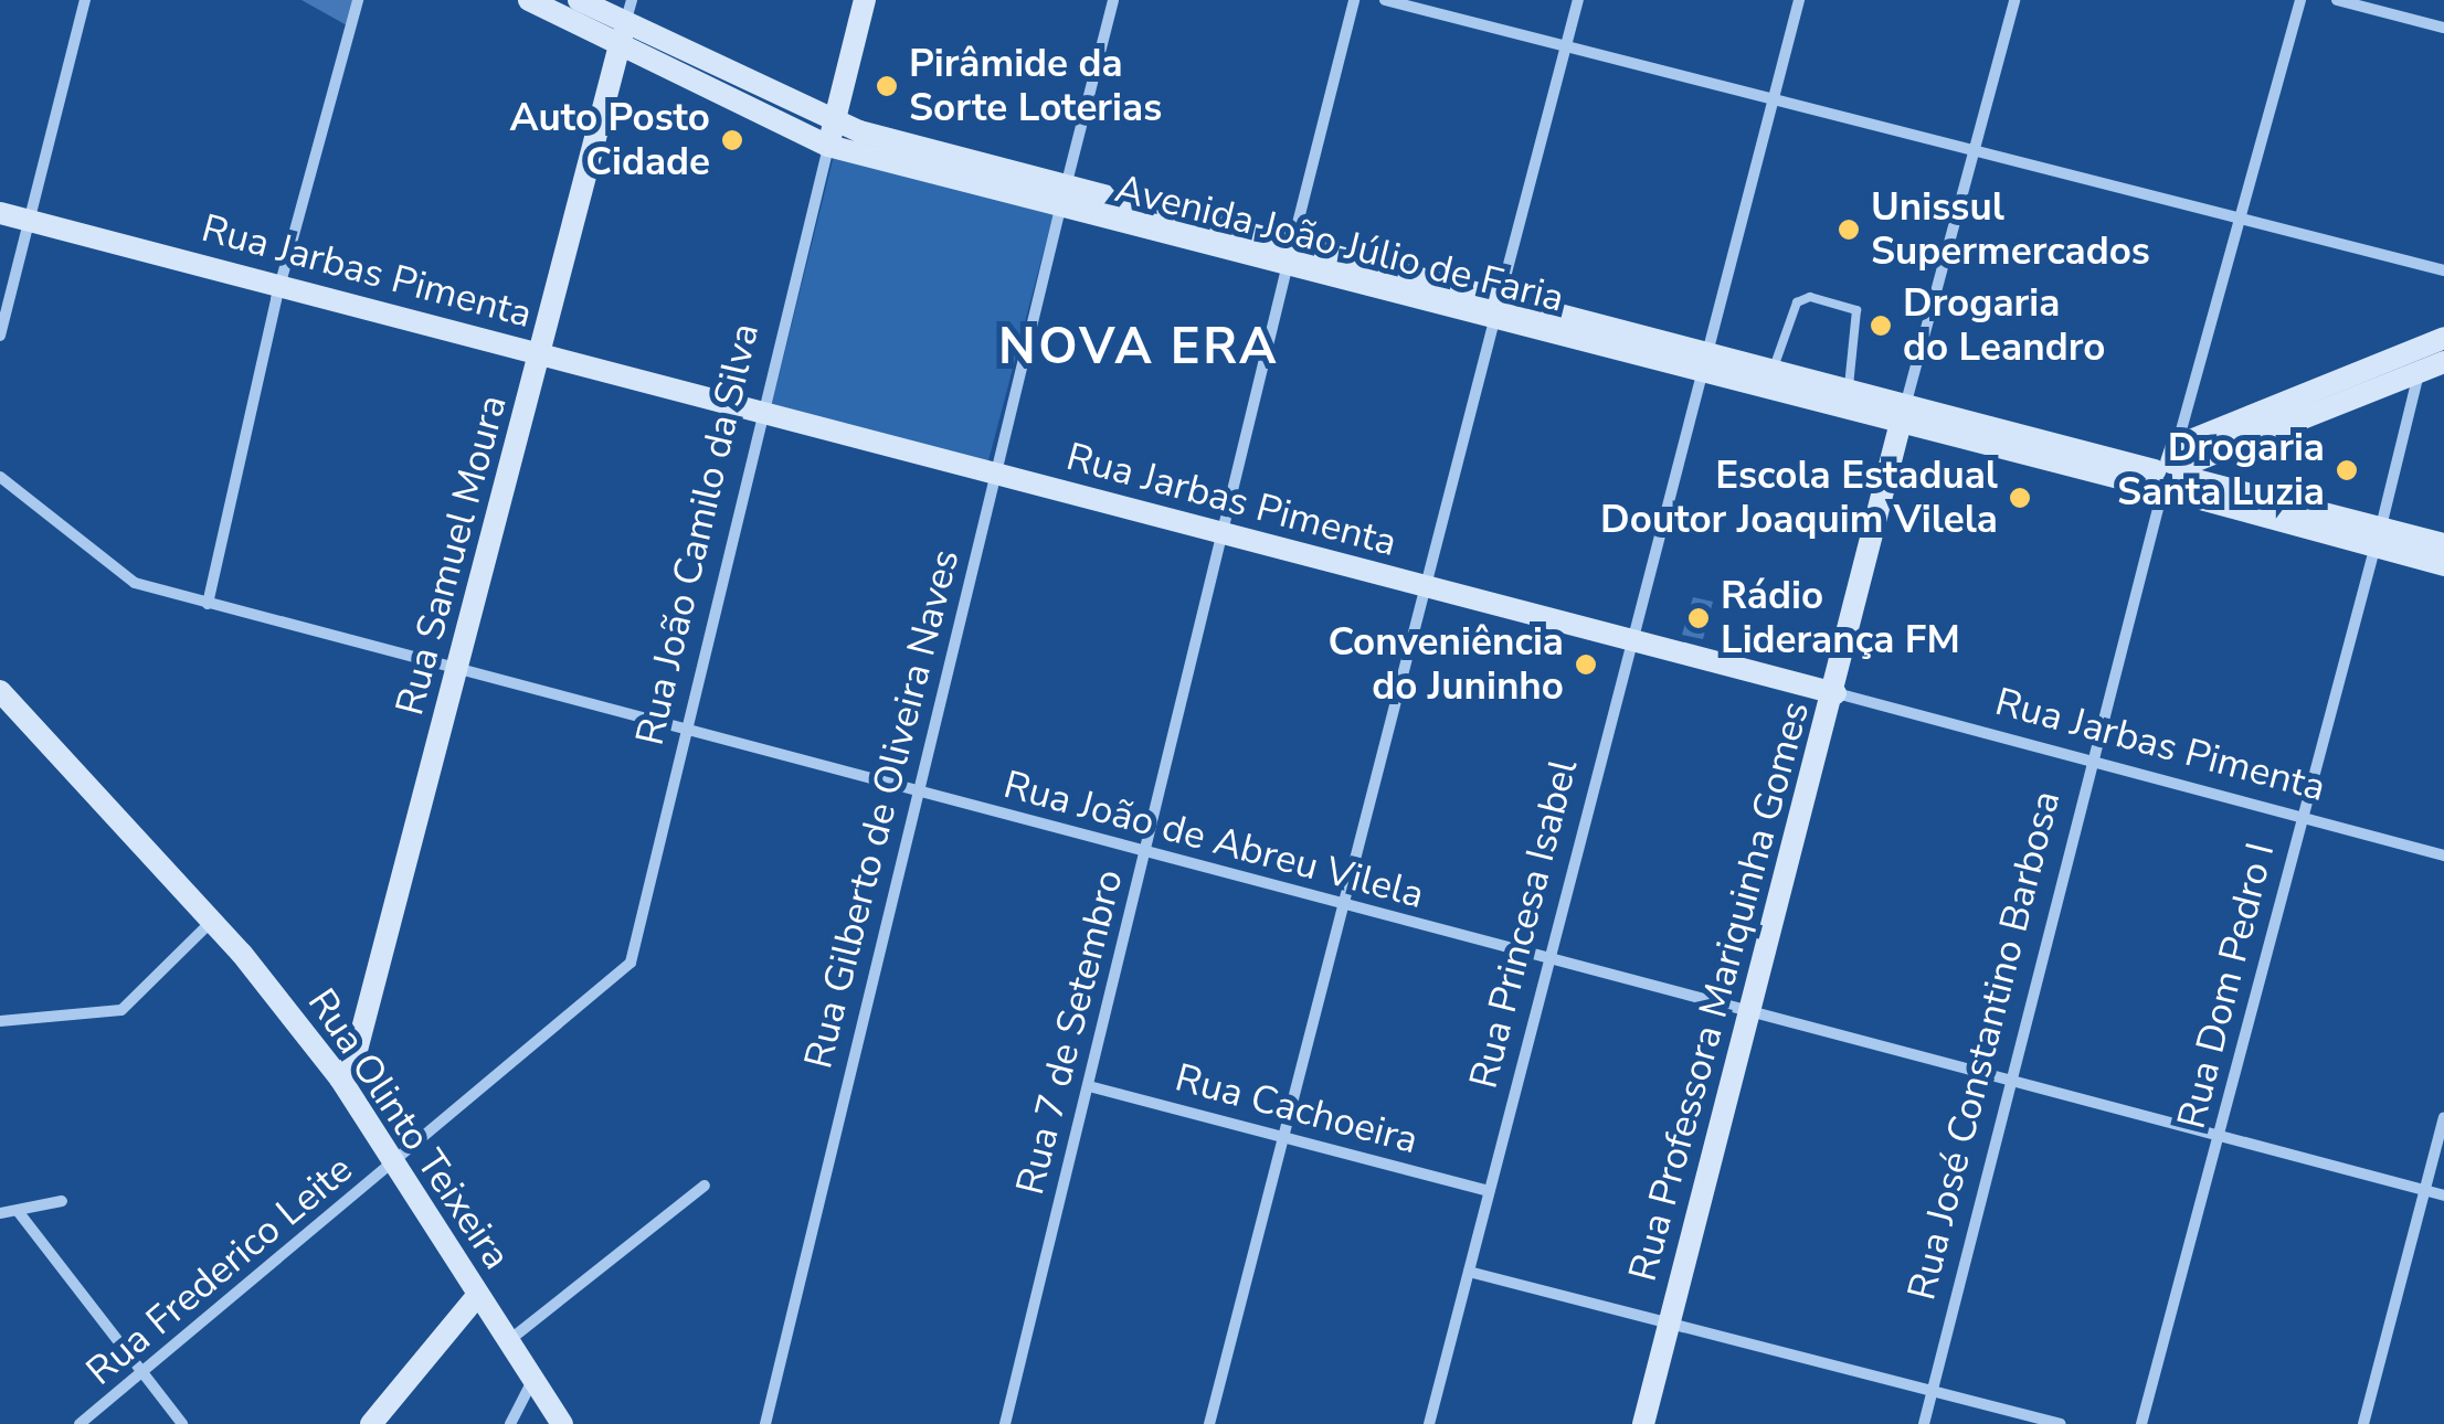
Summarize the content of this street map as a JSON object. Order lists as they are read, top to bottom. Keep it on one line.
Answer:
{"streets":{"street":["Avenida João Júlio de Faria","Rua Jarbas Pimenta","Rua João Camilo da Silva","Rua Samuel Moura","Rua Gilberto de Oliveira Naves","Rua João de Abreu Vilela","Rua Princesa Isabel","Rua Dom Pedro I","Rua Professora Mariquinha Gomes","Rua 7 de Setembro","Rua José Constantino Barbosa","Rua Cachoeira","Rua Olinto Teixeira","Rua Frederico Leite"]},"crossings":[["Avenida João Júlio de Faria","Rua João Camilo da Silva"],["Avenida João Júlio de Faria","Rua Samuel Moura"],["Avenida João Júlio de Faria","Rua Gilberto de Oliveira Naves"],["Avenida João Júlio de Faria","Rua Princesa Isabel"],["Avenida João Júlio de Faria","Rua Dom Pedro I"],["Avenida João Júlio de Faria","Rua Professora Mariquinha Gomes"],["Avenida João Júlio de Faria","Rua 7 de Setembro"],["Avenida João Júlio de Faria","Rua José Constantino Barbosa"],["Rua Jarbas Pimenta","Rua João Camilo da Silva"],["Rua Jarbas Pimenta","Rua Samuel Moura"],["Rua Jarbas Pimenta","Rua Gilberto de Oliveira Naves"],["Rua Jarbas Pimenta","Rua Princesa Isabel"],["Rua Jarbas Pimenta","Rua Dom Pedro I"],["Rua Jarbas Pimenta","Rua Professora Mariquinha Gomes"],["Rua Jarbas Pimenta","Rua 7 de Setembro"],["Rua Jarbas Pimenta","Rua José Constantino Barbosa"],["Rua João Camilo da Silva","Rua João de Abreu Vilela"],["Rua João Camilo da Silva","Rua Frederico Leite"],["Rua Samuel Moura","Rua João de Abreu Vilela"],["Rua Samuel Moura","Rua Olinto Teixeira"],["Rua Gilberto de Oliveira Naves","Rua João de Abreu Vilela"],["Rua João de Abreu Vilela","Rua Princesa Isabel"],["Rua João de Abreu Vilela","Rua Dom Pedro I"],["Rua João de Abreu Vilela","Rua Professora Mariquinha Gomes"],["Rua João de Abreu Vilela","Rua 7 de Setembro"],["Rua João de Abreu Vilela","Rua José Constantino Barbosa"],["Rua Princesa Isabel","Rua Cachoeira"],["Rua 7 de Setembro","Rua Cachoeira"],["Rua Olinto Teixeira","Rua Frederico Leite"]],"districts":["NOVA ERA"],"places":["Pirâmide da Sorte Loterias","Auto Posto Cidade","Unissul Supermercados","Drogaria do Leandro","Drogaria Santa Luzia","Escola Estadual Doutor Joaquim Vilela","Rádio Liderança FM","Conveniência do Juninho"]}
